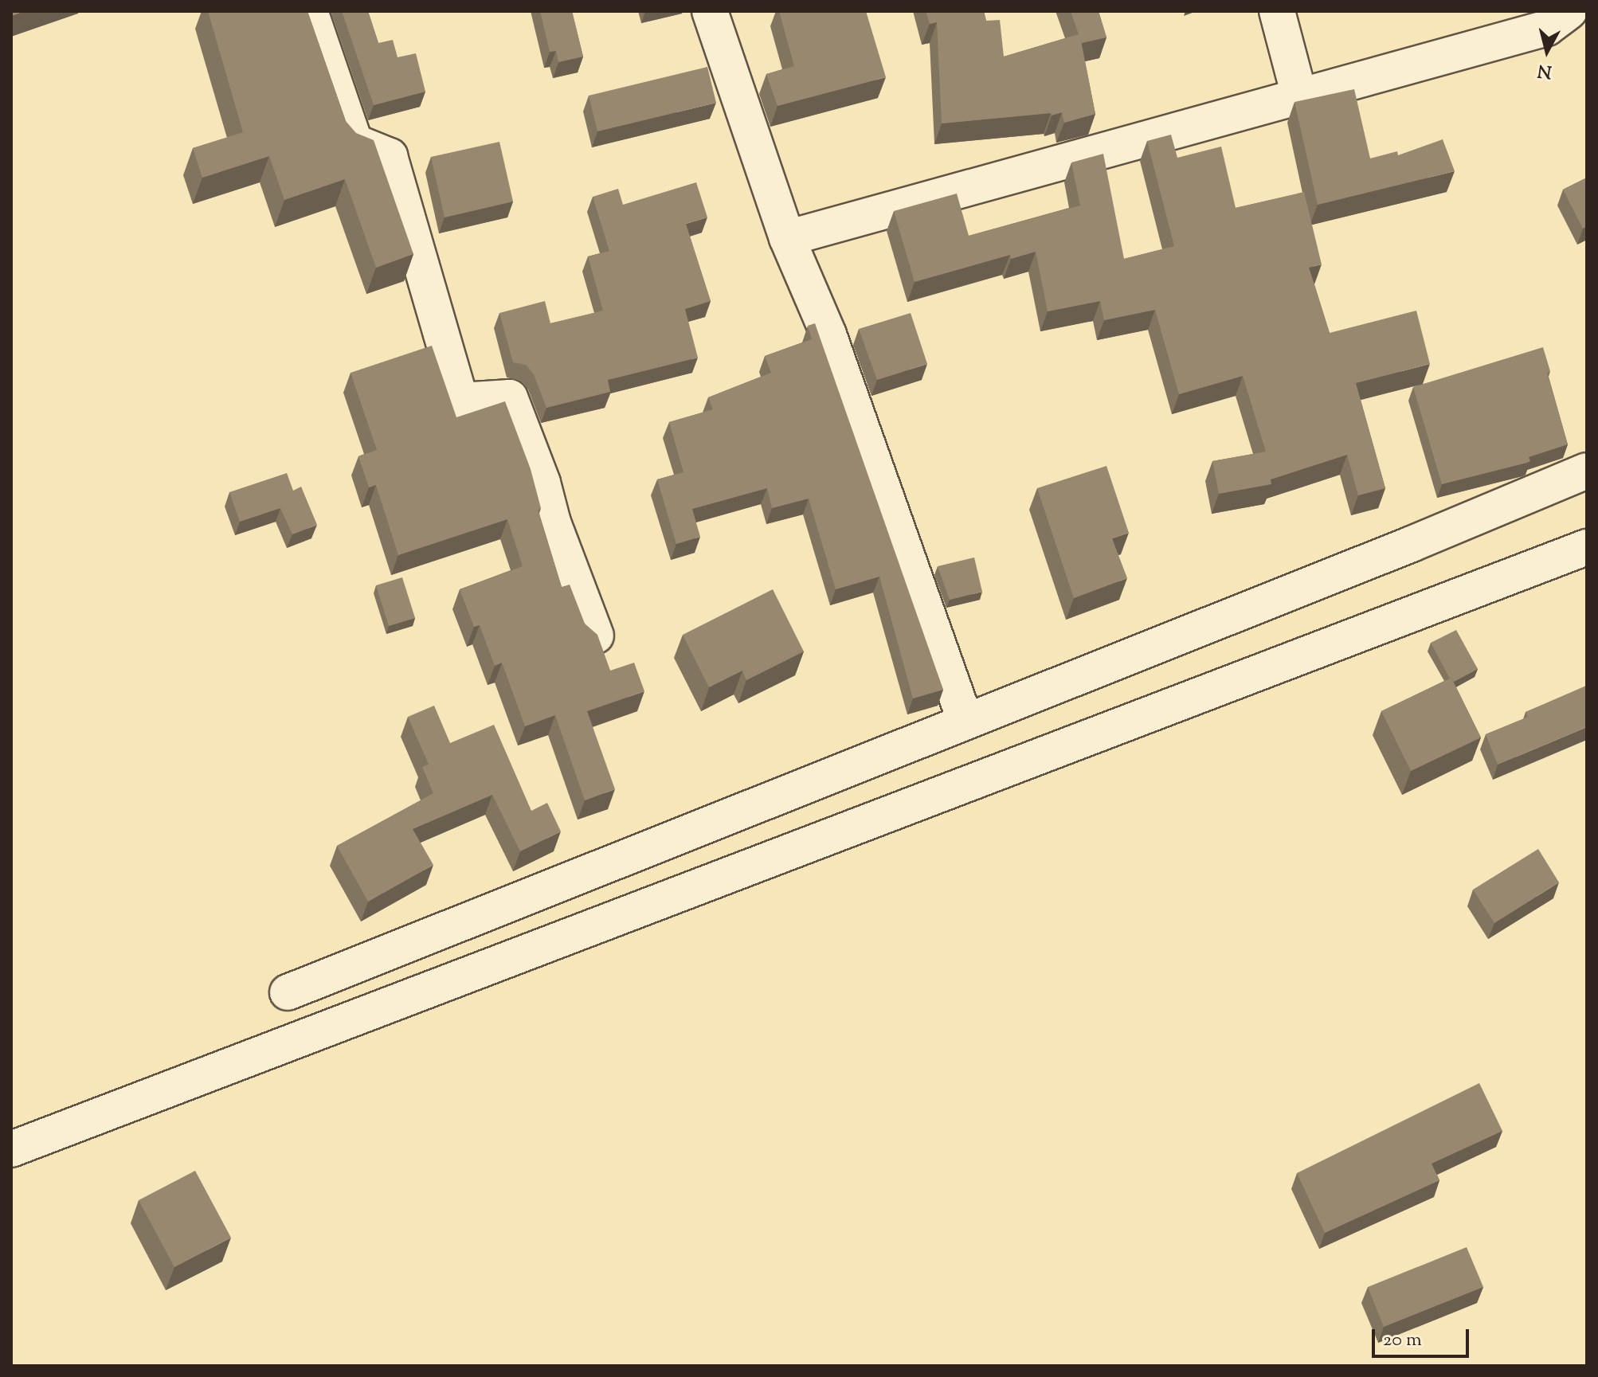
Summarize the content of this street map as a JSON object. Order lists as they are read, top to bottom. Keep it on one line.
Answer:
{"scale_bar":"20 m","north":"bottom"}
